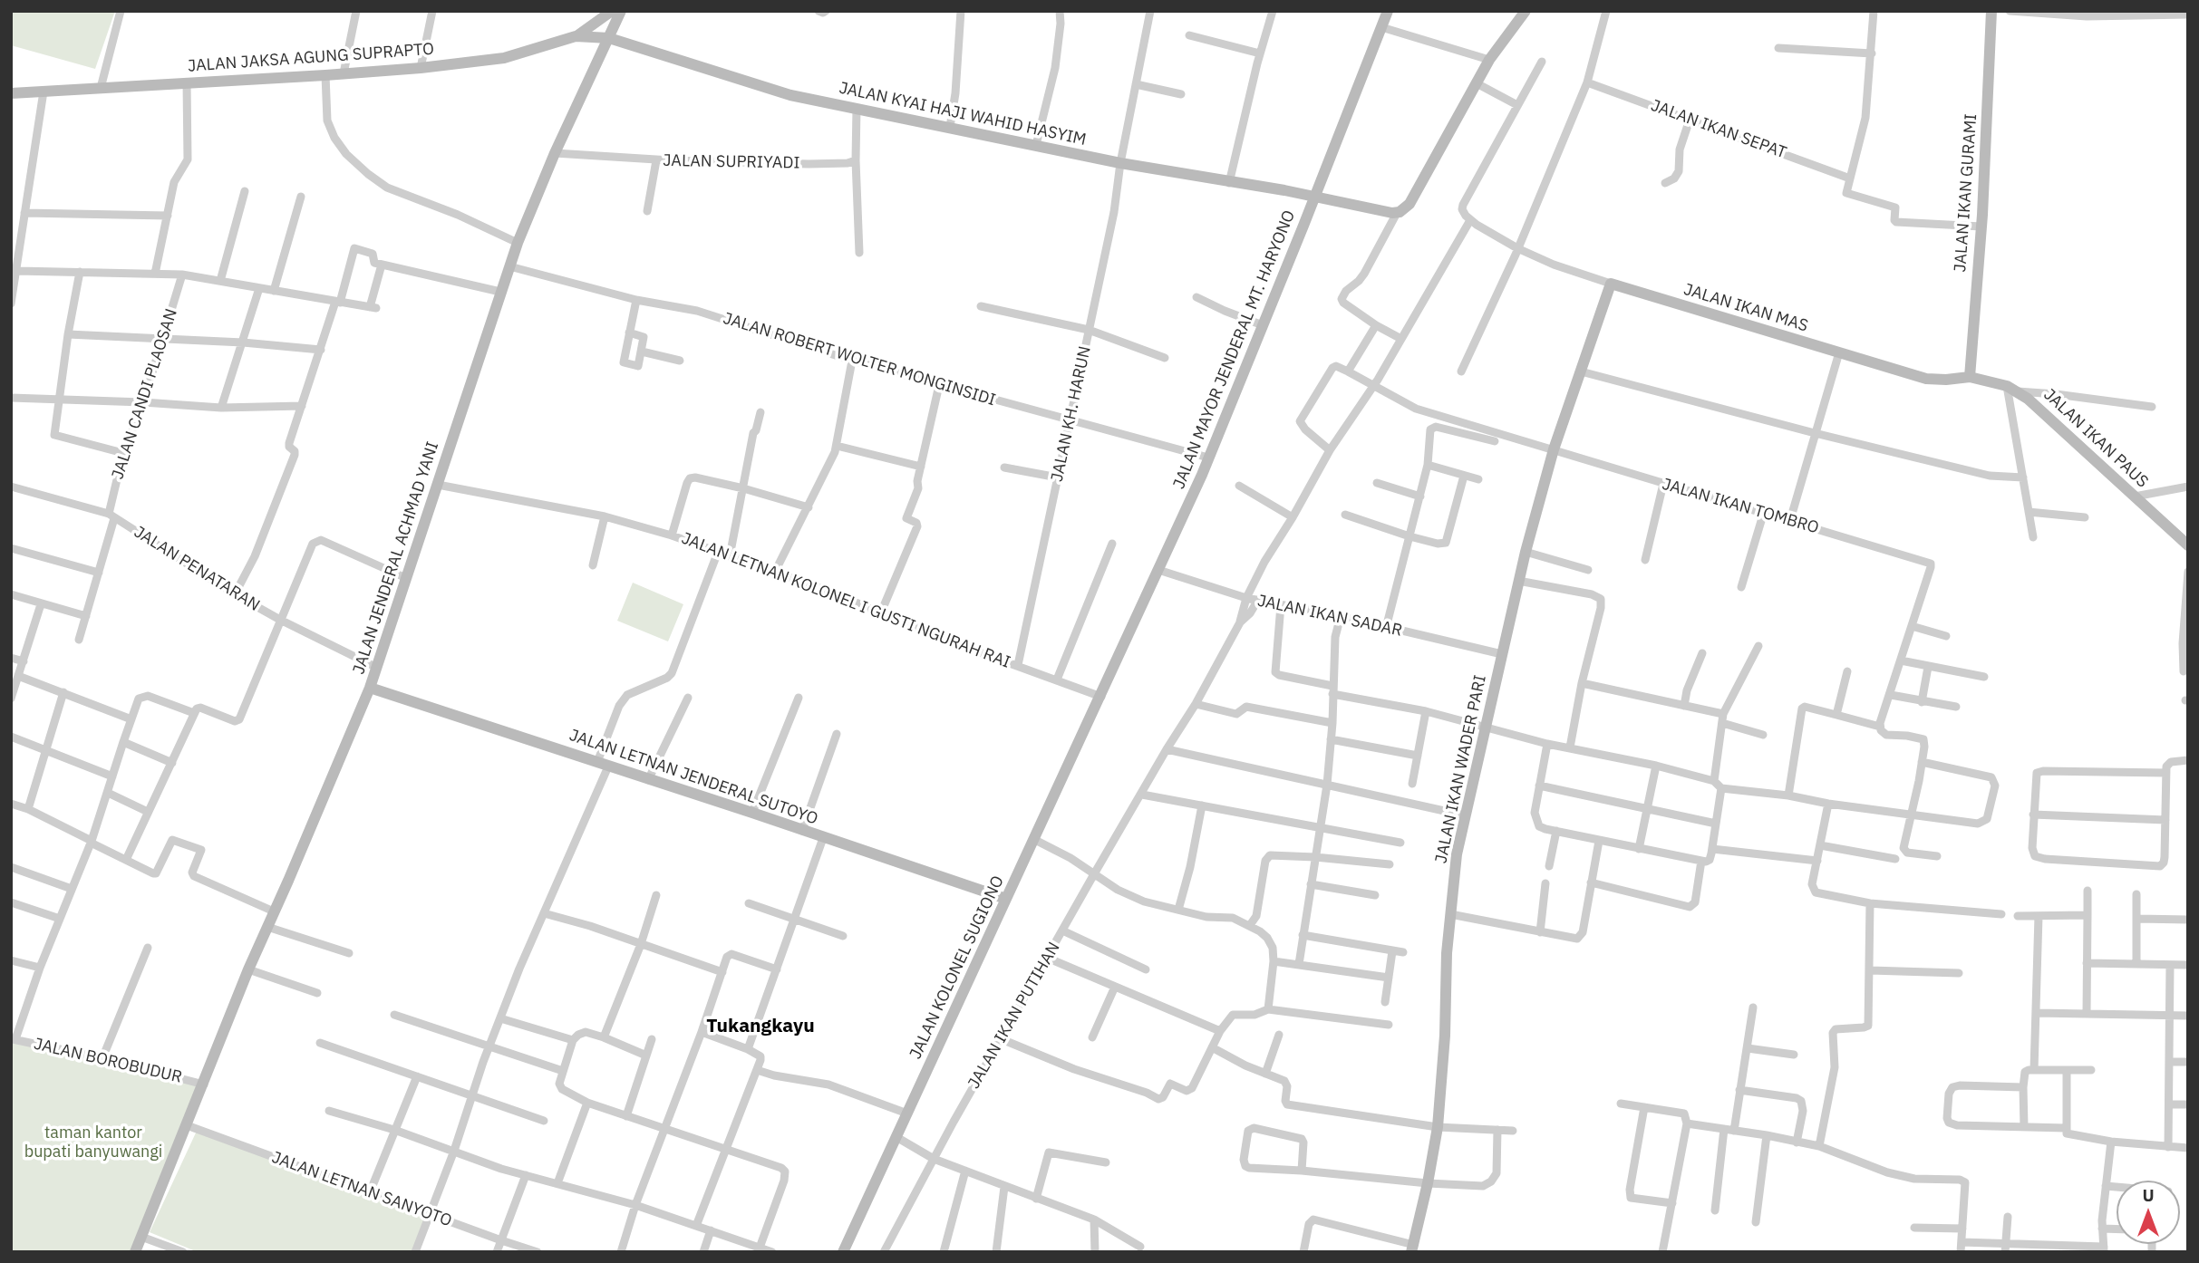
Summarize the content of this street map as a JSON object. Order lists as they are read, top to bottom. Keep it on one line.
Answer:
{"streets":{"main road":["JALAN JAKSA AGUNG SUPRAPTO","JALAN KYAI HAJI WAHID HASYIM","JALAN IKAN GURAMI","JALAN IKAN MAS","JALAN MAYOR JENDERAL MT. HARYONO","JALAN IKAN PAUS","JALAN JENDERAL ACHMAD YANI","JALAN IKAN WADER PARI","JALAN LETNAN JENDERAL SUTOYO","JALAN KOLONEL SUGIONO"],"street":["JALAN IKAN SEPAT","JALAN SUPRIYADI","JALAN ROBERT WOLTER MONGINSIDI","JALAN CANDI PLAOSAN","JALAN KH. HARUN","JALAN IKAN TOMBRO","JALAN PENATARAN","JALAN LETNAN KOLONEL I GUSTI NGURAH RAI","JALAN IKAN SADAR","JALAN IKAN PUTIHAN","JALAN BOROBUDUR","JALAN LETNAN SANYOTO"]},"crossings":[["JALAN JAKSA AGUNG SUPRAPTO","JALAN KYAI HAJI WAHID HASYIM"],["JALAN JAKSA AGUNG SUPRAPTO","JALAN JENDERAL ACHMAD YANI"],["JALAN KYAI HAJI WAHID HASYIM","JALAN MAYOR JENDERAL MT. HARYONO"],["JALAN KYAI HAJI WAHID HASYIM","JALAN KH. HARUN"],["JALAN KYAI HAJI WAHID HASYIM","JALAN JENDERAL ACHMAD YANI"],["JALAN SUPRIYADI","JALAN JENDERAL ACHMAD YANI"],["JALAN IKAN GURAMI","JALAN IKAN MAS"],["JALAN IKAN GURAMI","JALAN IKAN PAUS"],["JALAN IKAN MAS","JALAN IKAN PAUS"],["JALAN IKAN MAS","JALAN IKAN WADER PARI"],["JALAN MAYOR JENDERAL MT. HARYONO","JALAN ROBERT WOLTER MONGINSIDI"],["JALAN MAYOR JENDERAL MT. HARYONO","JALAN LETNAN KOLONEL I GUSTI NGURAH RAI"],["JALAN MAYOR JENDERAL MT. HARYONO","JALAN IKAN SADAR"],["JALAN MAYOR JENDERAL MT. HARYONO","JALAN KOLONEL SUGIONO"],["JALAN ROBERT WOLTER MONGINSIDI","JALAN KH. HARUN"],["JALAN ROBERT WOLTER MONGINSIDI","JALAN JENDERAL ACHMAD YANI"],["JALAN CANDI PLAOSAN","JALAN PENATARAN"],["JALAN KH. HARUN","JALAN LETNAN KOLONEL I GUSTI NGURAH RAI"],["JALAN IKAN TOMBRO","JALAN IKAN WADER PARI"],["JALAN JENDERAL ACHMAD YANI","JALAN PENATARAN"],["JALAN JENDERAL ACHMAD YANI","JALAN LETNAN KOLONEL I GUSTI NGURAH RAI"],["JALAN JENDERAL ACHMAD YANI","JALAN LETNAN JENDERAL SUTOYO"],["JALAN JENDERAL ACHMAD YANI","JALAN BOROBUDUR"],["JALAN JENDERAL ACHMAD YANI","JALAN LETNAN SANYOTO"],["JALAN LETNAN KOLONEL I GUSTI NGURAH RAI","JALAN KOLONEL SUGIONO"],["JALAN IKAN SADAR","JALAN IKAN WADER PARI"],["JALAN LETNAN JENDERAL SUTOYO","JALAN KOLONEL SUGIONO"]],"districts":["Tukangkayu"],"parks":["taman kantor bupati banyuwangi"],"north":"top"}
